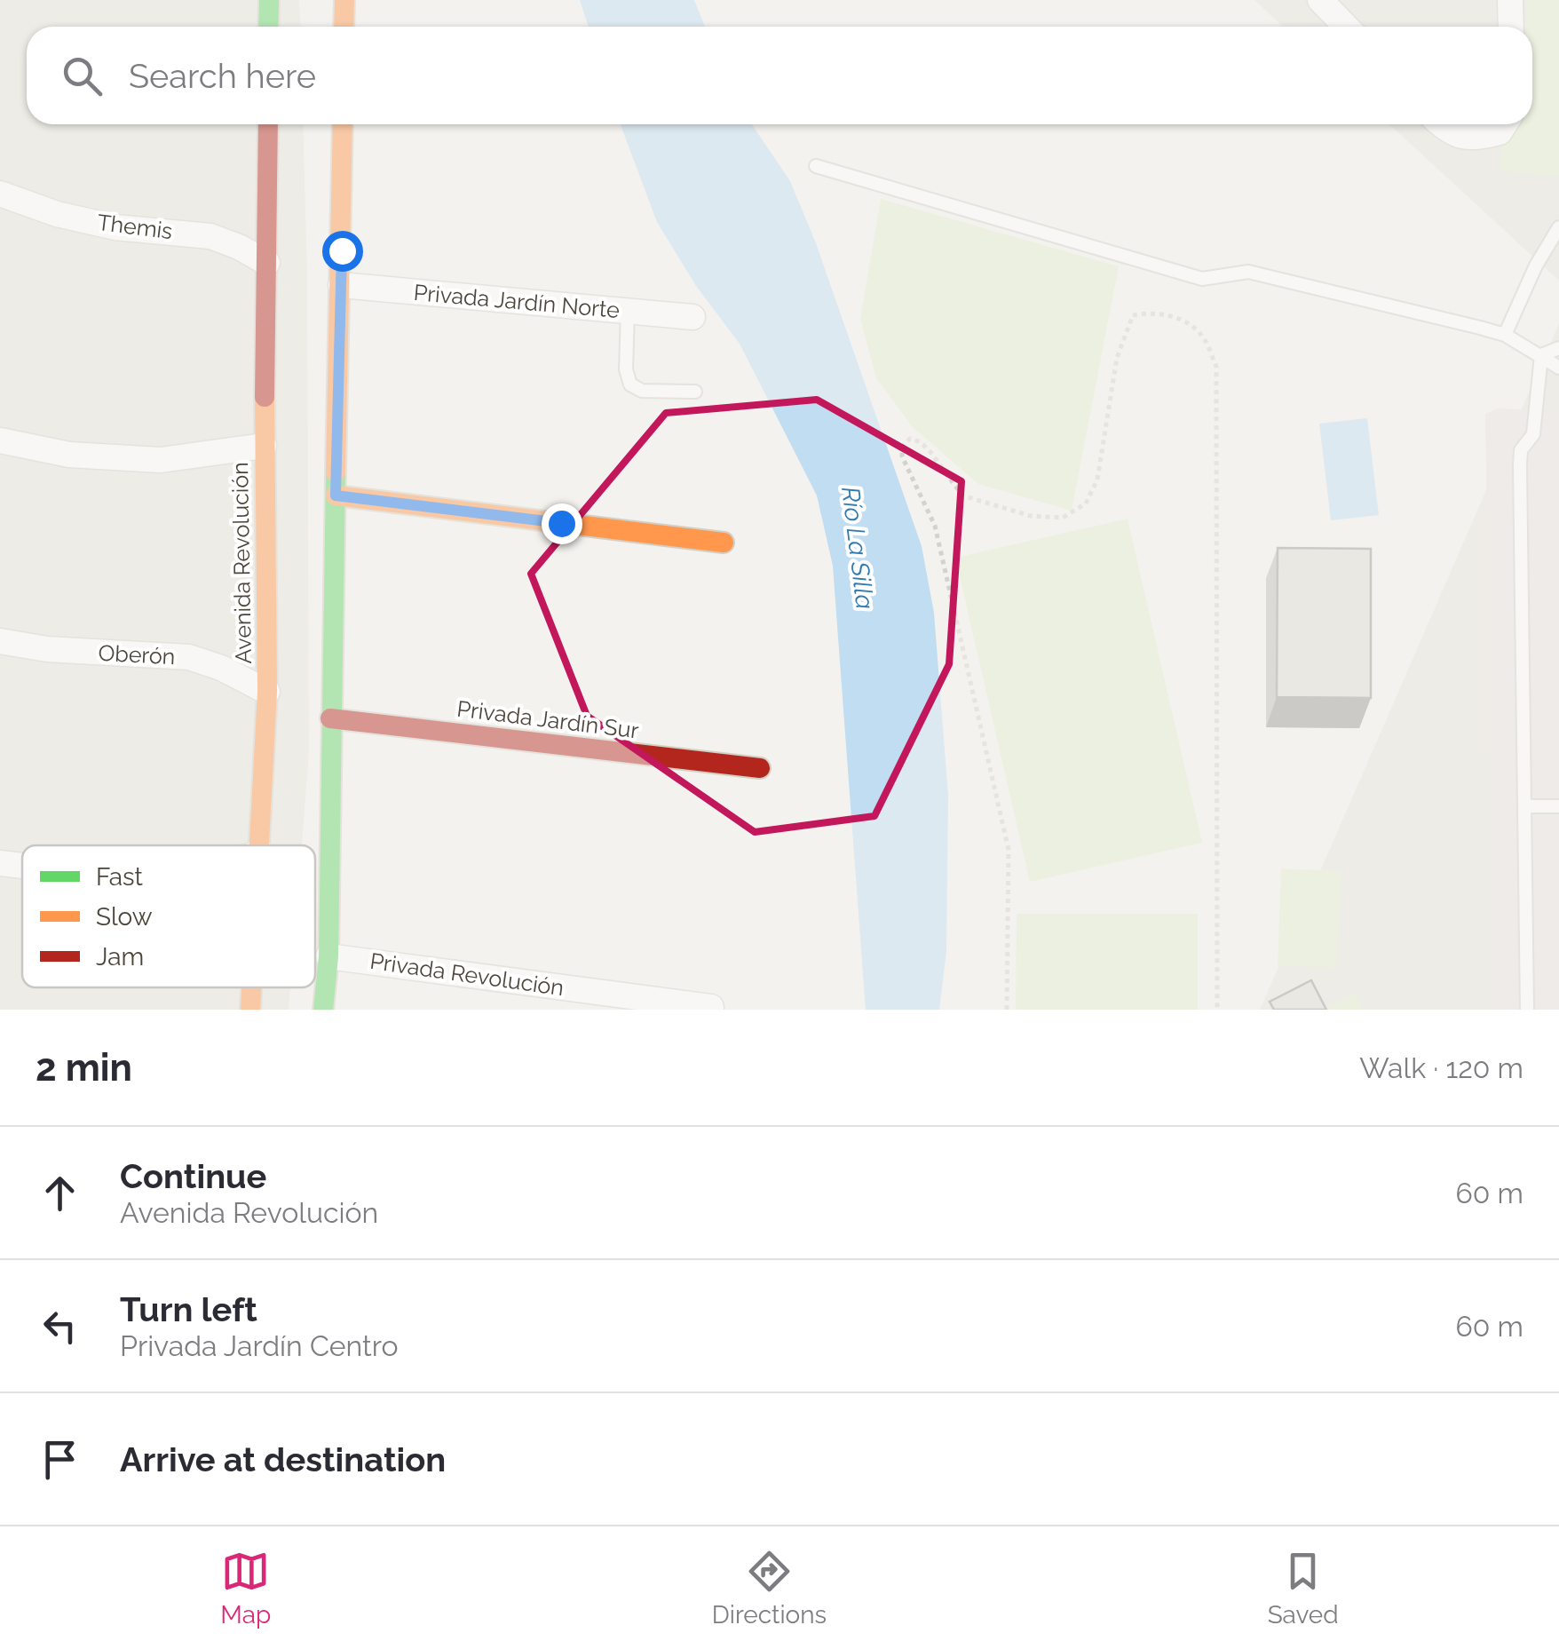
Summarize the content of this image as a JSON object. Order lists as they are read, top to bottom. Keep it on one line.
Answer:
{"streets":{"main road":["Avenida Revolución","Privada Jardín Sur"],"street":["Themis","Privada Jardín Norte","Oberón","Privada Revolución"]},"crossings":[["Themis","Avenida Revolución"],["Avenida Revolución","Oberón"]],"water":["Río La Silla"],"legend":["Fast","Slow","Jam"],"page":{"search":"Search here","heading":["2 min","Walk · 120 m"],"list":[["Continue","Avenida Revolución","60 m"],["Turn left","Privada Jardín Centro","60 m"],"Arrive at destination"],"nav":["Map","Directions","Saved"]}}
